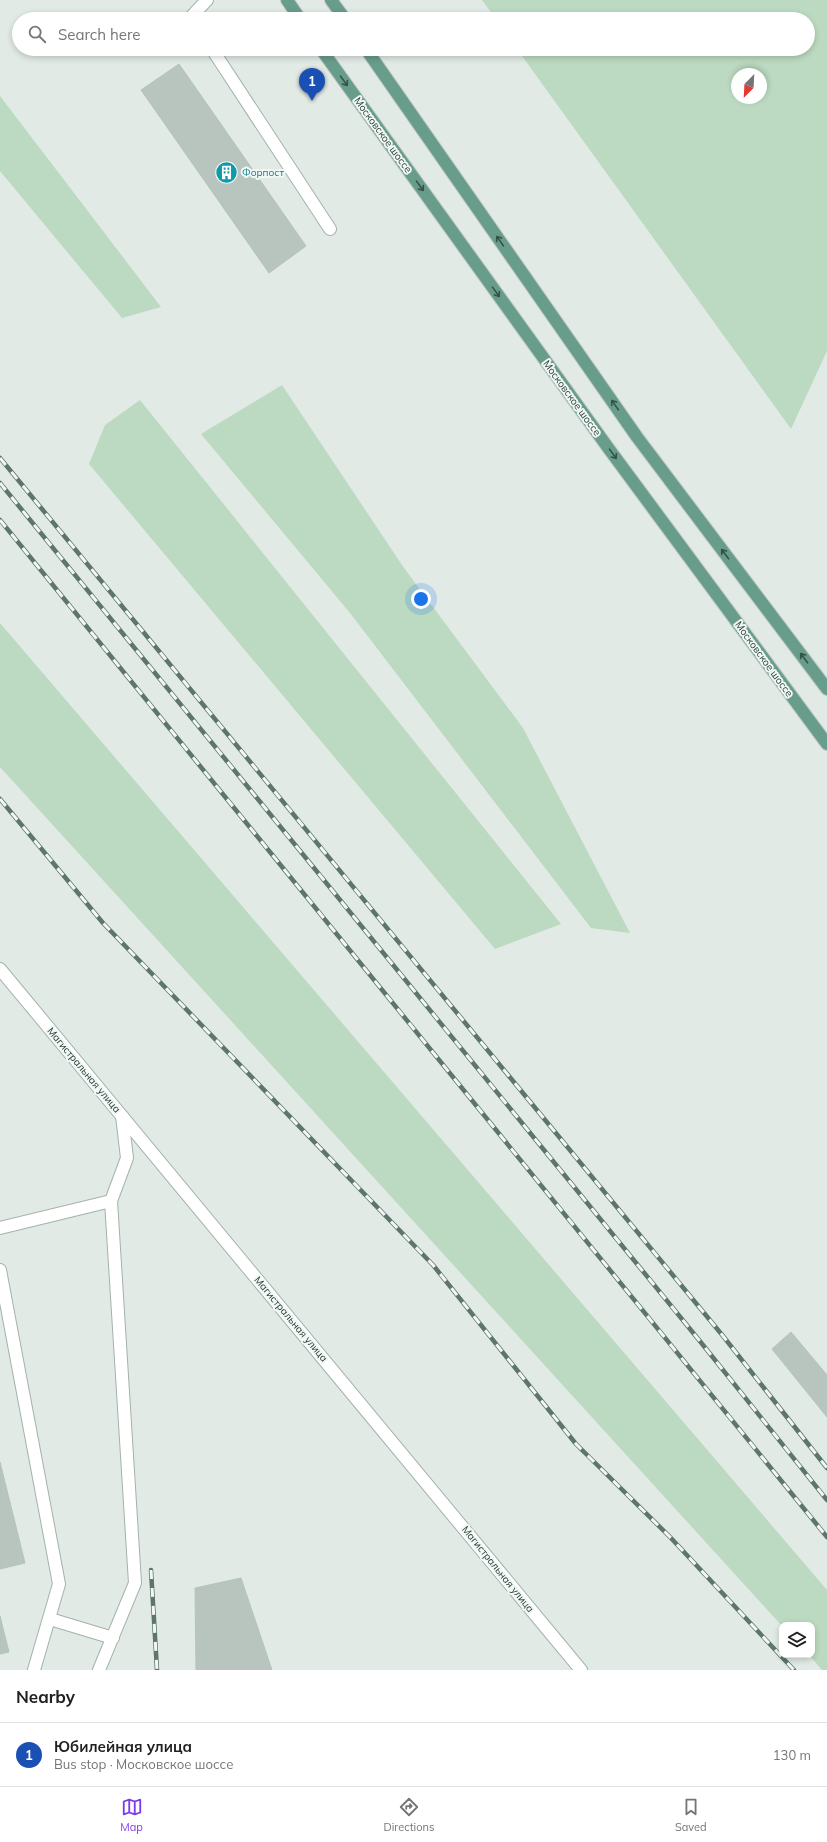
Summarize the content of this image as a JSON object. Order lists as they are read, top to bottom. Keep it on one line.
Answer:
{"streets":{"main road":["Московское шоссе"],"street":["Магистральная улица"]},"places":{"building":["Форпост"]},"north":"bottom left","page":{"search":"Search here","pins":"1","heading":"Nearby","list":[{"mark":"1","name":"Юбилейная улица","note":"Bus stop · Московское шоссе","value":"130 m"}],"nav":["Map","Directions","Saved"]}}
